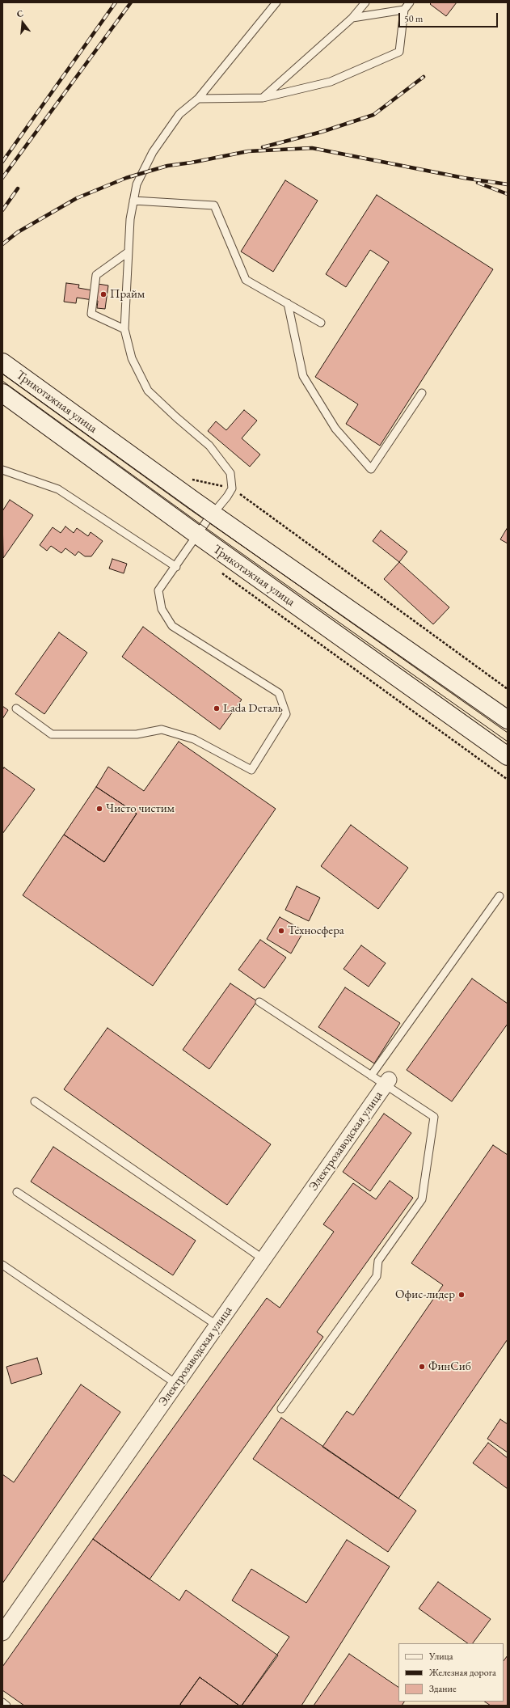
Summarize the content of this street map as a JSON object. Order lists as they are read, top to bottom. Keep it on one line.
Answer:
{"streets":{"main road":["Трикотажная улица"],"street":["Электрозаводская улица"]},"places":["Прайм","Lada Dеталь","Чисто чистим","Техносфера","Офис-лидер","ФинСиб"],"legend":["Улица","Железная дорога","Здание"],"scale_bar":"50 m","north":"top"}
